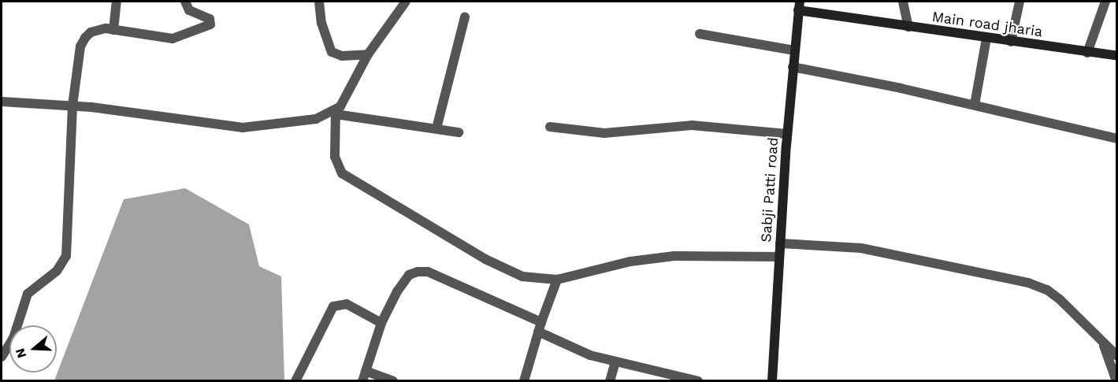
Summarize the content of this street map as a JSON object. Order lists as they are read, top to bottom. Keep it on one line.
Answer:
{"streets":{"main road":["Main road jharia","Sabji Patti road"]},"crossings":[["Main road jharia","Sabji Patti road"]],"north":"left"}
